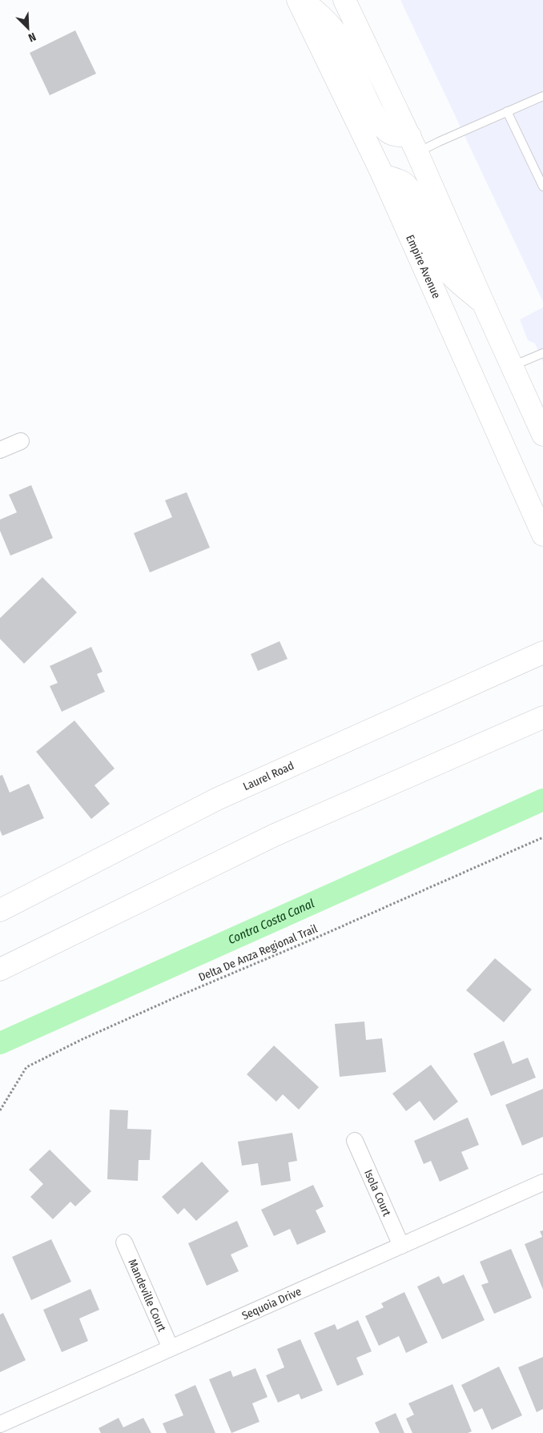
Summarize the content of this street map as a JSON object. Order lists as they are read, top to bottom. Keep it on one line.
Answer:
{"streets":{"main road":["Empire Avenue","Laurel Road"],"street":["Isola Court","Mandeville Court","Sequoia Drive"],"path":["Delta De Anza Regional Trail"]},"crossings":[["Isola Court","Sequoia Drive"],["Mandeville Court","Sequoia Drive"]],"water":["Contra Costa Canal"],"north":"bottom right"}
